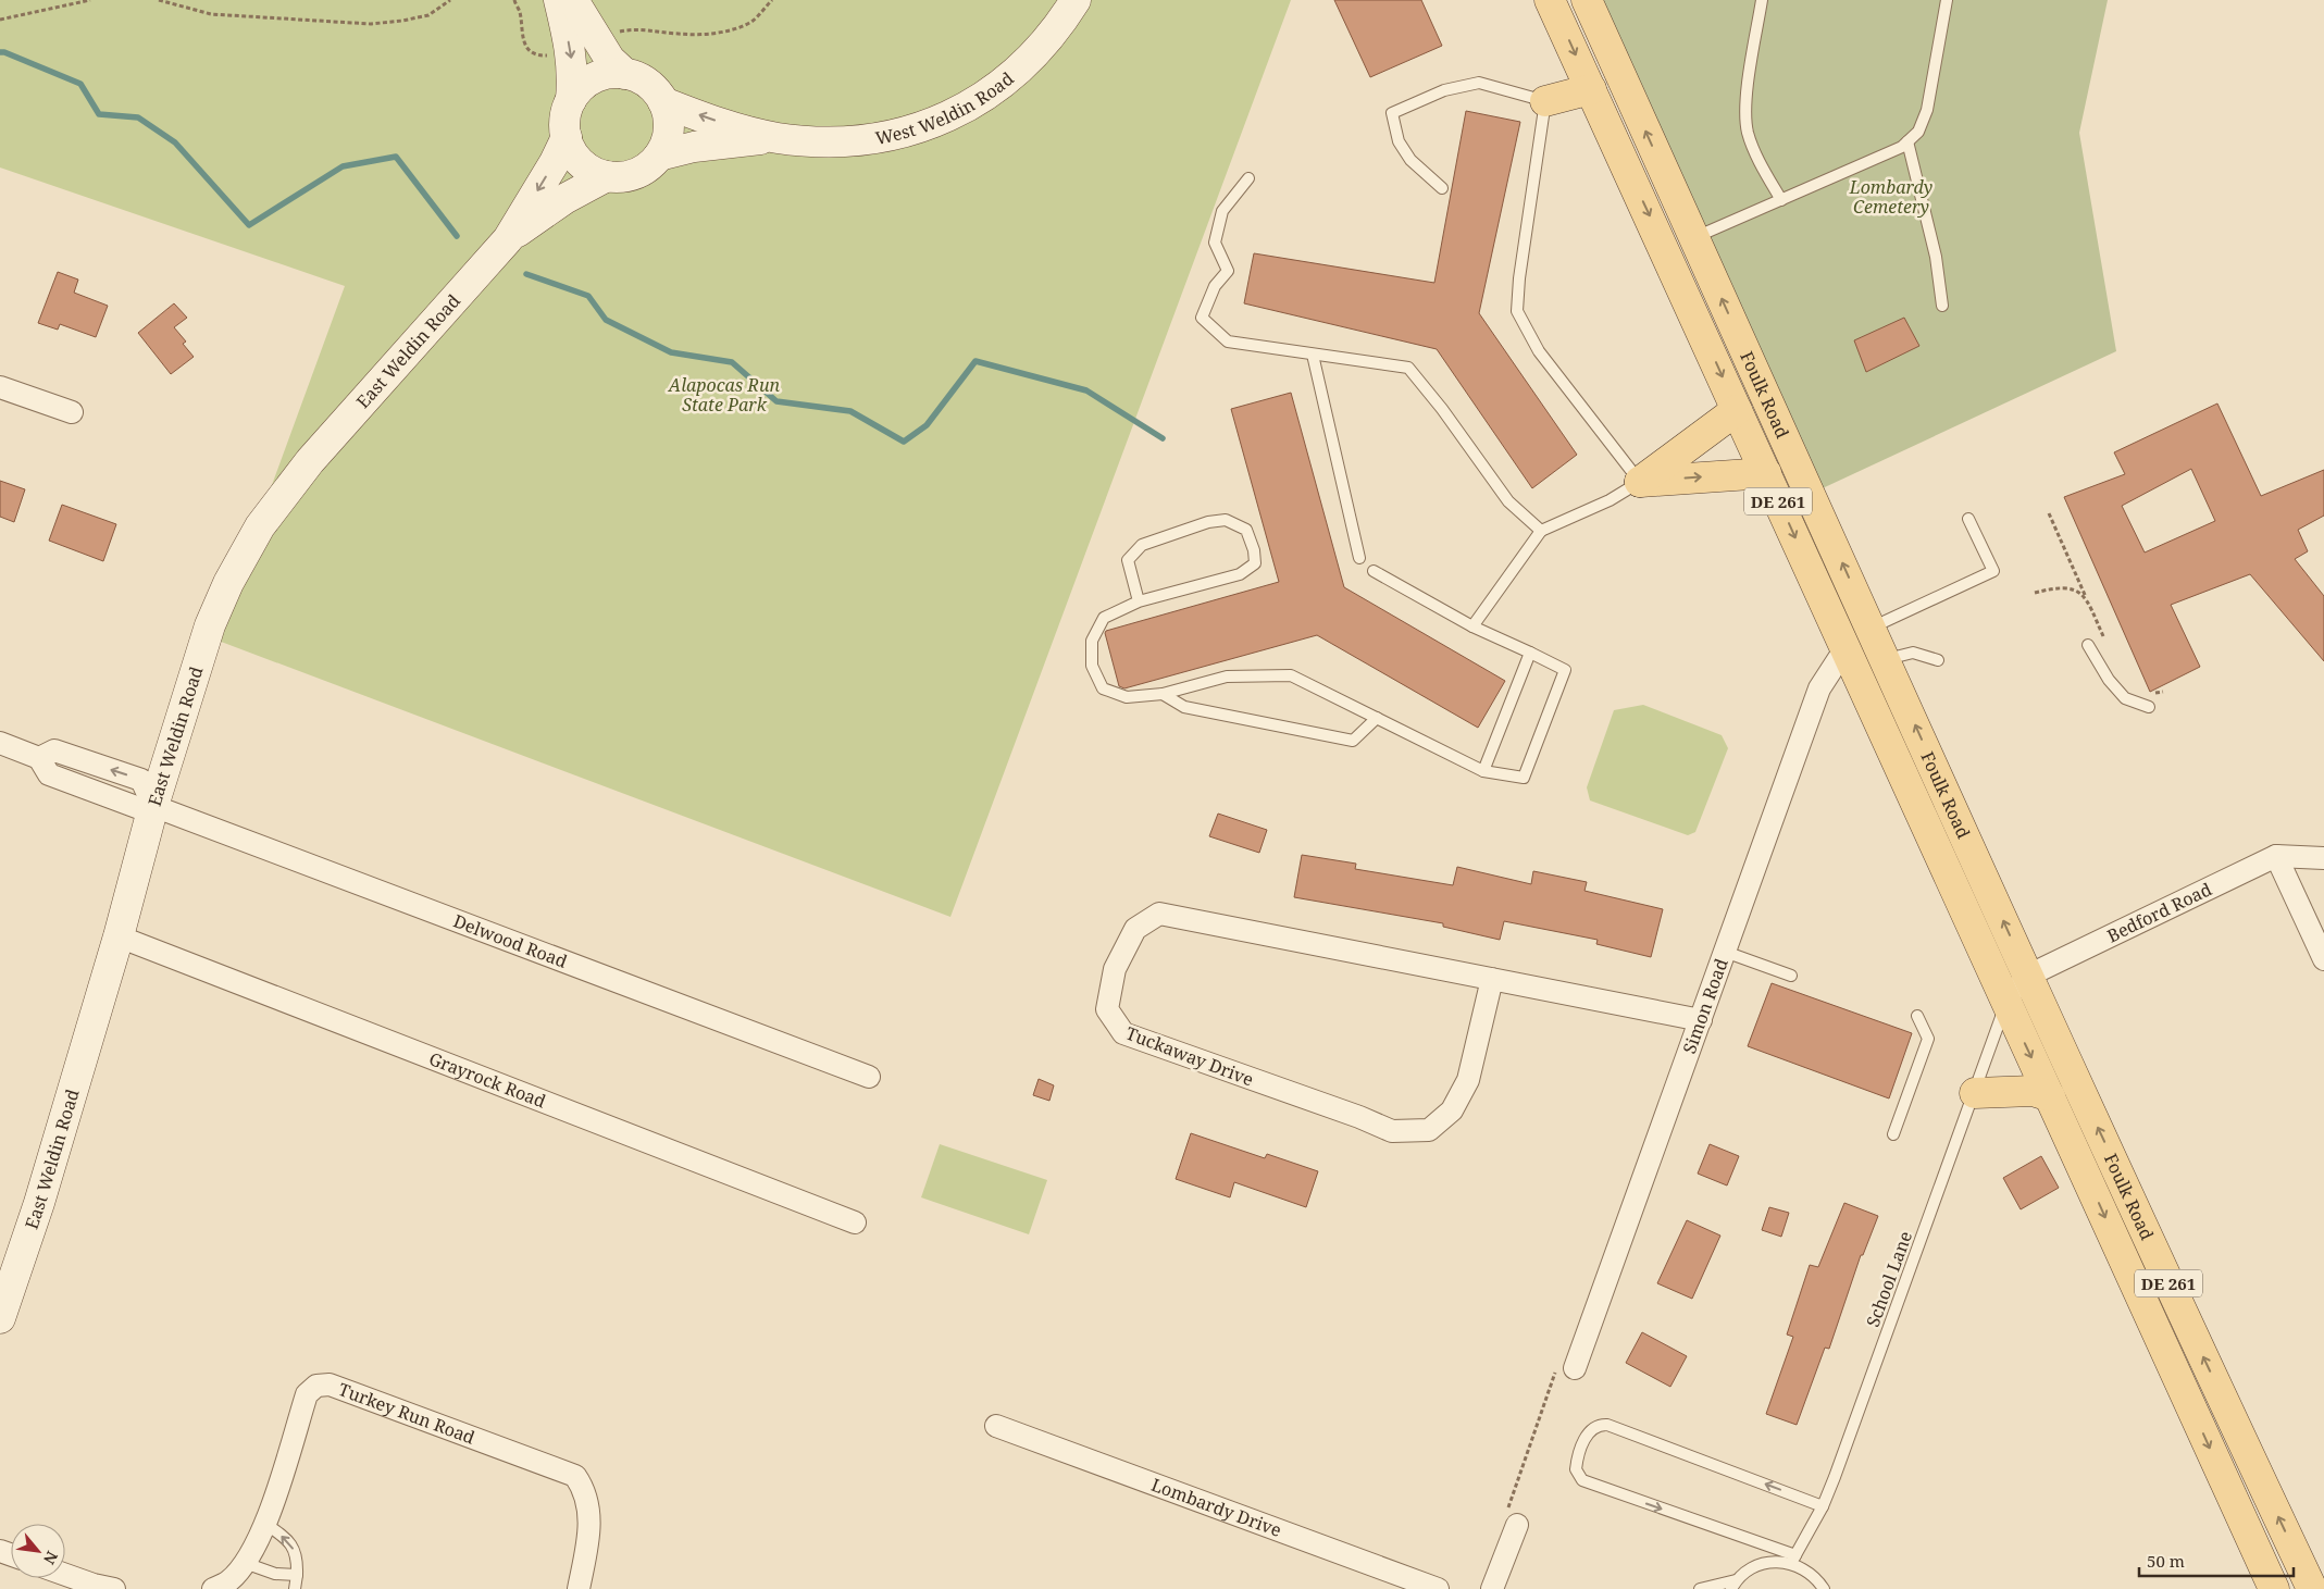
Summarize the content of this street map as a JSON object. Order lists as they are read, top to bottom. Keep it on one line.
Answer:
{"streets":{"main road":["Foulk Road","DE 261"],"street":["West Weldin Road","East Weldin Road","Bedford Road","Delwood Road","Simon Road","Tuckaway Drive","Grayrock Road","Turkey Run Road","Lombardy Drive"],"lane":["School Lane"]},"crossings":[["West Weldin Road","East Weldin Road"],["East Weldin Road","Delwood Road"],["East Weldin Road","Grayrock Road"],["Foulk Road","Bedford Road"],["Foulk Road","Simon Road"],["Foulk Road","School Lane"],["Bedford Road","School Lane"],["Simon Road","Tuckaway Drive"]],"parks":["Lombardy Cemetery","Alapocas Run State Park"],"scale_bar":"50 m","north":"bottom right"}
